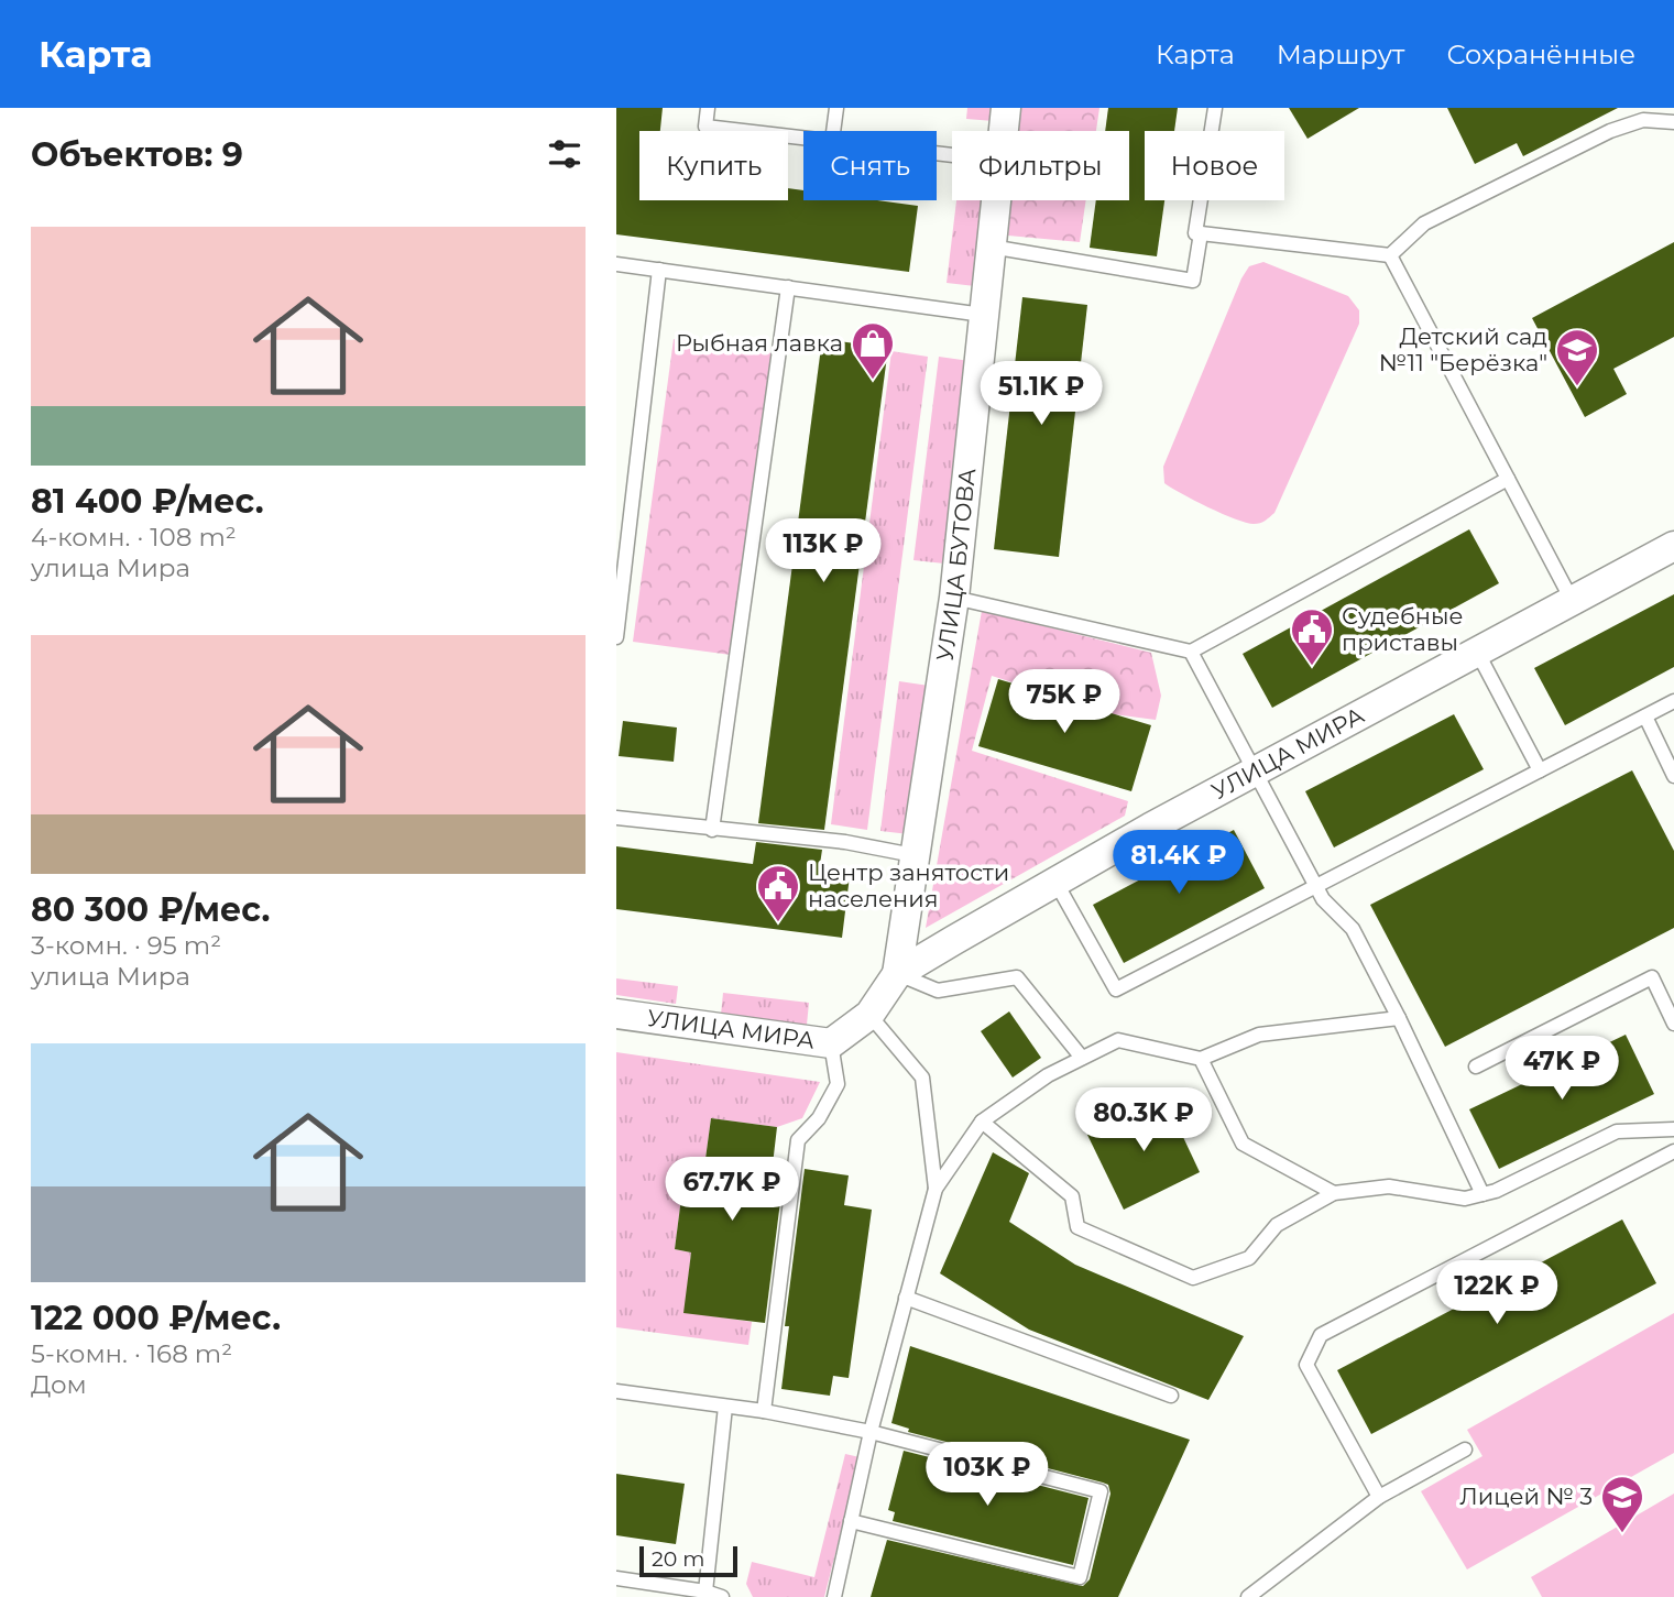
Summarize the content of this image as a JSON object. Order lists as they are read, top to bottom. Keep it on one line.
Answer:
{"streets":{"street":["УЛИЦА БУТОВА","УЛИЦА МИРА"]},"crossings":[["УЛИЦА БУТОВА","УЛИЦА МИРА"]],"places":{"shop":["Рыбная лавка"],"school or university":["Детский сад №11 \"Берёзка\"","Лицей № 3"],"public building":["Судебные приставы","Центр занятости населения"]},"scale_bar":"20 m","page":{"header":"Карта","nav":["Карта","Маршрут","Сохранённые"],"heading":"Объектов: 9","chip":["Купить","Снять","Фильтры","Новое"],"list":[{"name":"81 400 ₽/мес.","note":"4-комн. · 108 m² · улица Мира"},{"name":"80 300 ₽/мес.","note":"3-комн. · 95 m² · улица Мира"},{"name":"122 000 ₽/мес.","note":"5-комн. · 168 m² · Дом"}],"price":["51.1K ₽","113K ₽","75K ₽","81.4K ₽","47K ₽","80.3K ₽","67.7K ₽","122K ₽","103K ₽"],"scale":"20 m"}}
